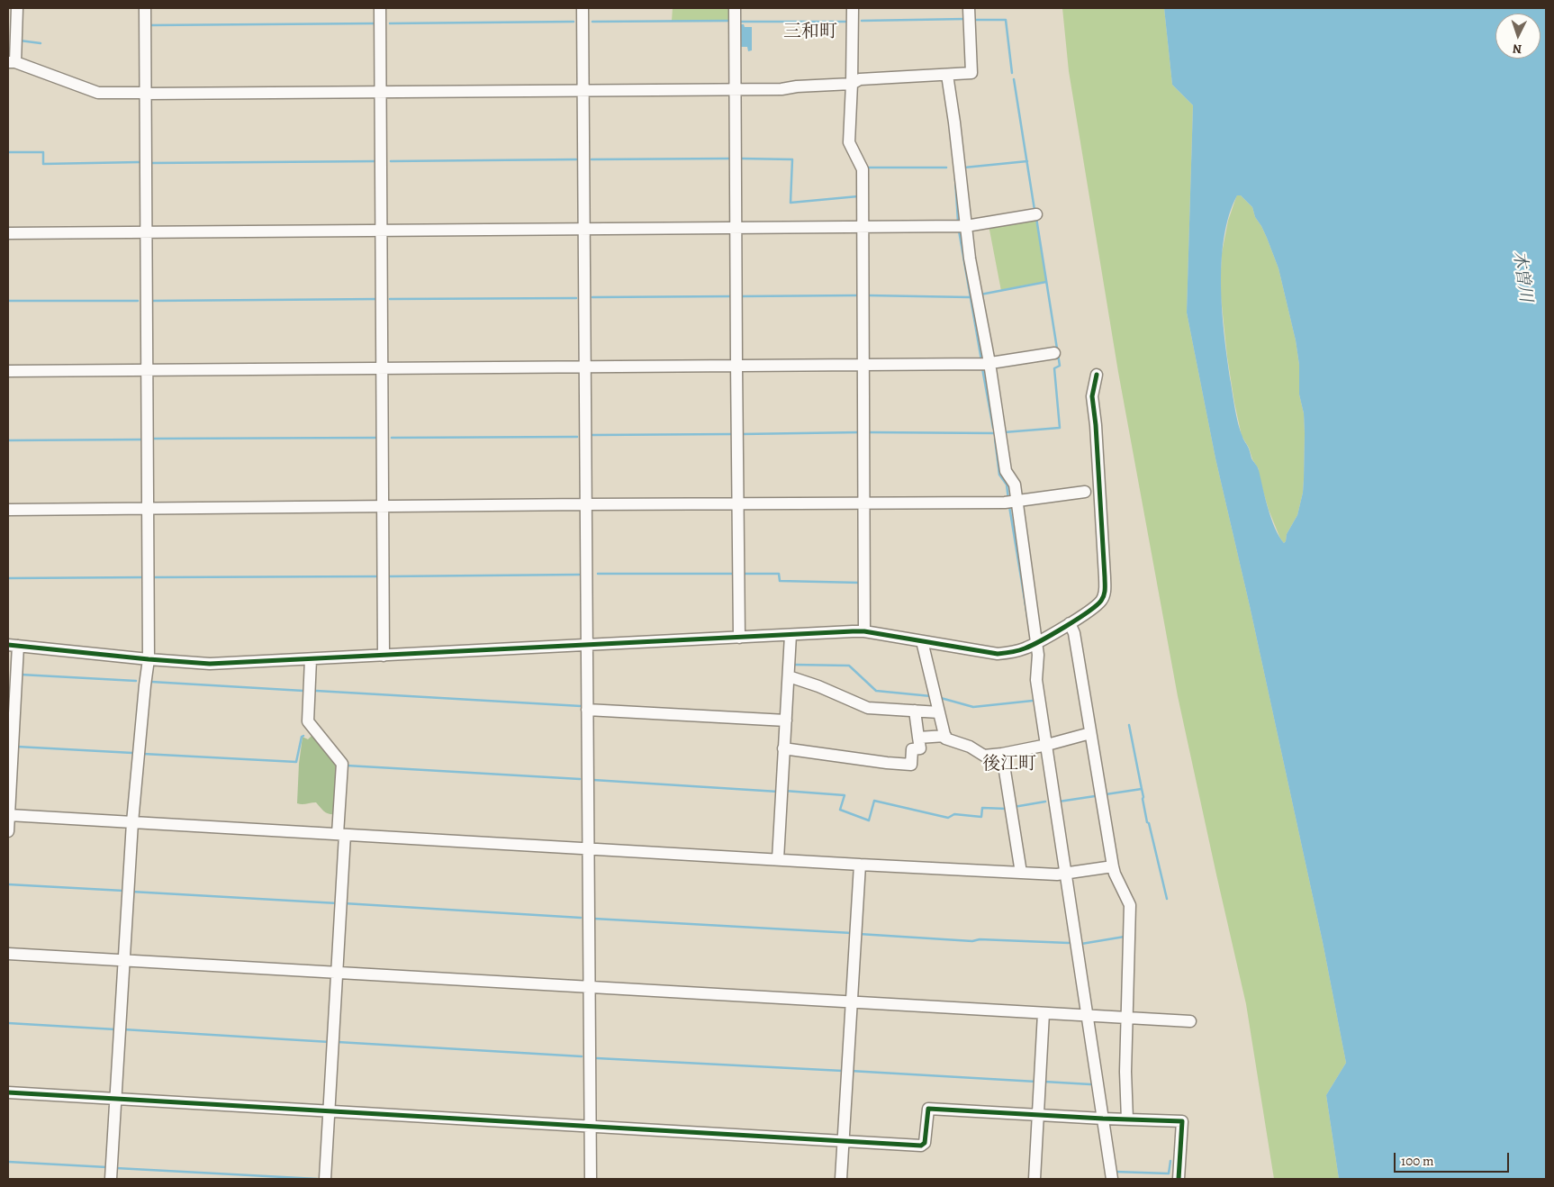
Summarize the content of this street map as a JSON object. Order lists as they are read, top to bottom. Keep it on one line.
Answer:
{"districts":["三和町","後江町"],"water":["木曽川"],"scale_bar":"100 m","north":"bottom"}
